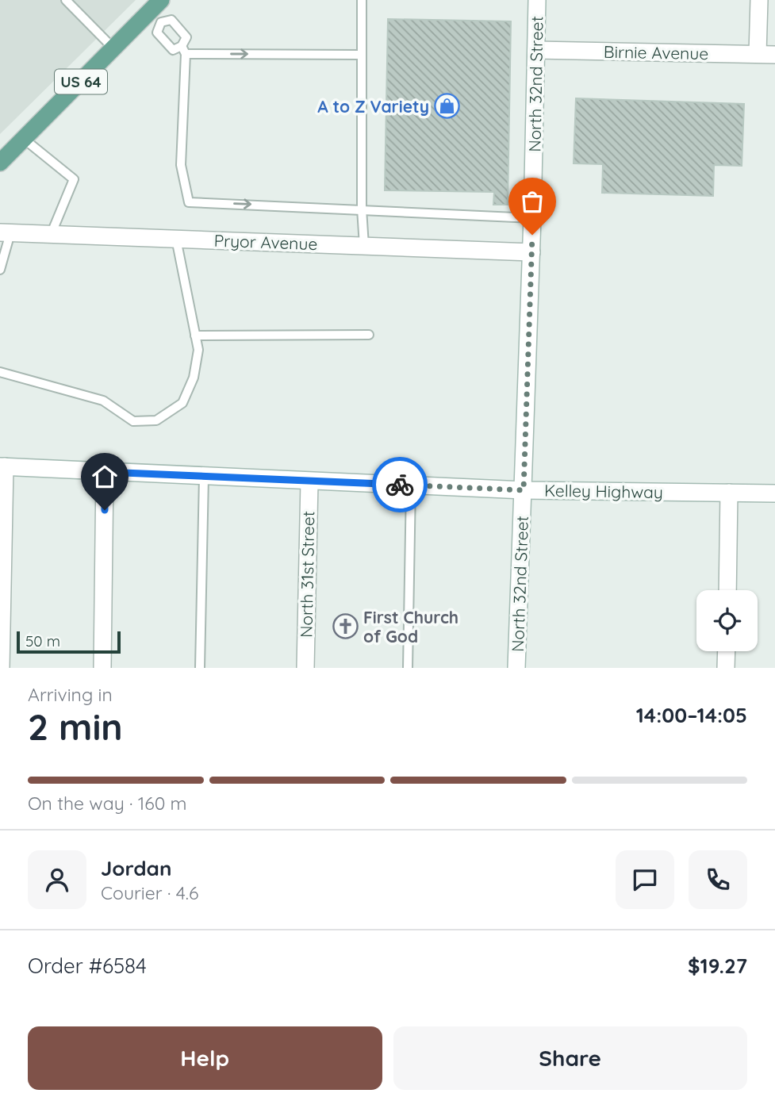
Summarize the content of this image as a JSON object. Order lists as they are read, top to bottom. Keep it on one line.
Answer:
{"streets":{"main road":["US 64"],"street":["Birnie Avenue","North 32nd Street","Pryor Avenue","Kelley Highway","North 31st Street"]},"crossings":[["Birnie Avenue","North 32nd Street"],["North 32nd Street","Pryor Avenue"],["North 32nd Street","Kelley Highway"],["Kelley Highway","North 31st Street"]],"places":{"shop":["A to Z Variety"],"church":["First Church of God"]},"scale_bar":"50 m","page":{"scale":"50 m","heading":["2 min","Arriving in","14:00–14:05"],"panel":["Jordan","Courier · 4.6","Order #6584","$19.27"],"bar":"On the way · 160 m","buttons":["Help","Share"]}}
